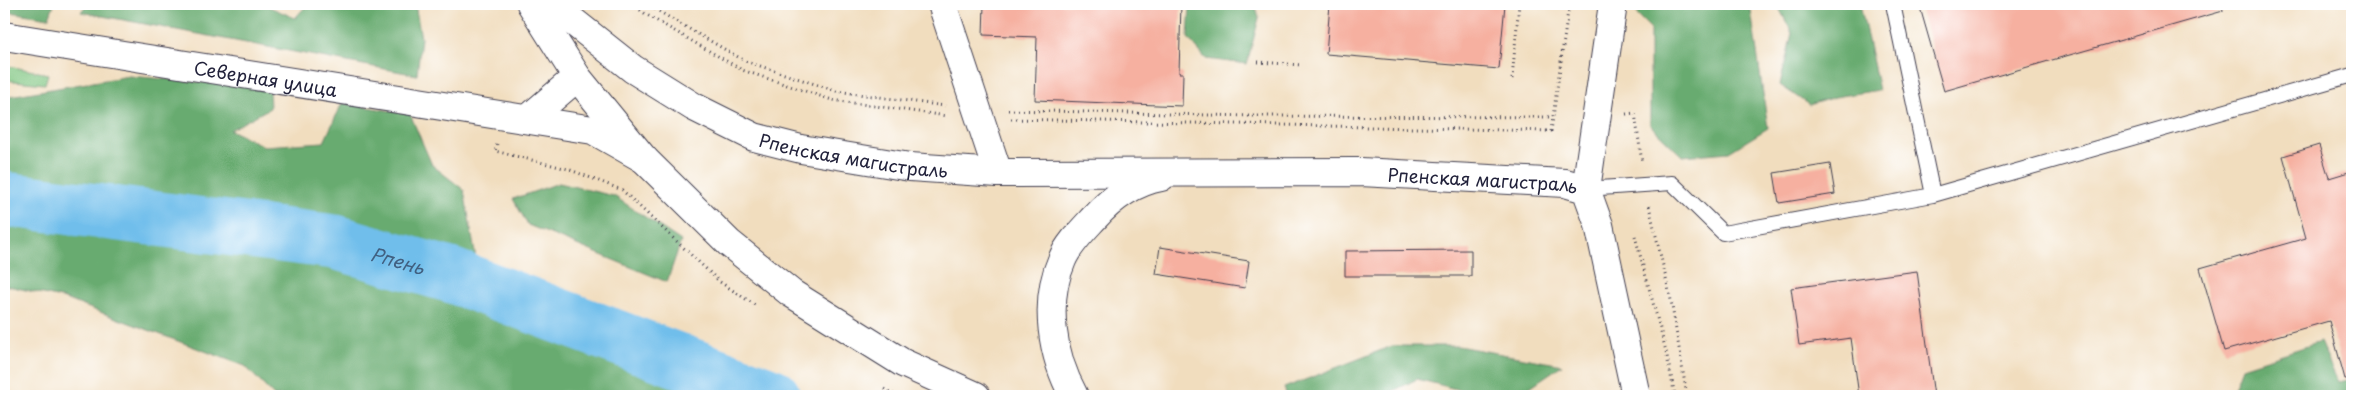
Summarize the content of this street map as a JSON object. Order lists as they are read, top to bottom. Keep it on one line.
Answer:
{"streets":{"main road":["Северная улица","Рпенская магистраль"]},"water":["Рпень"]}
